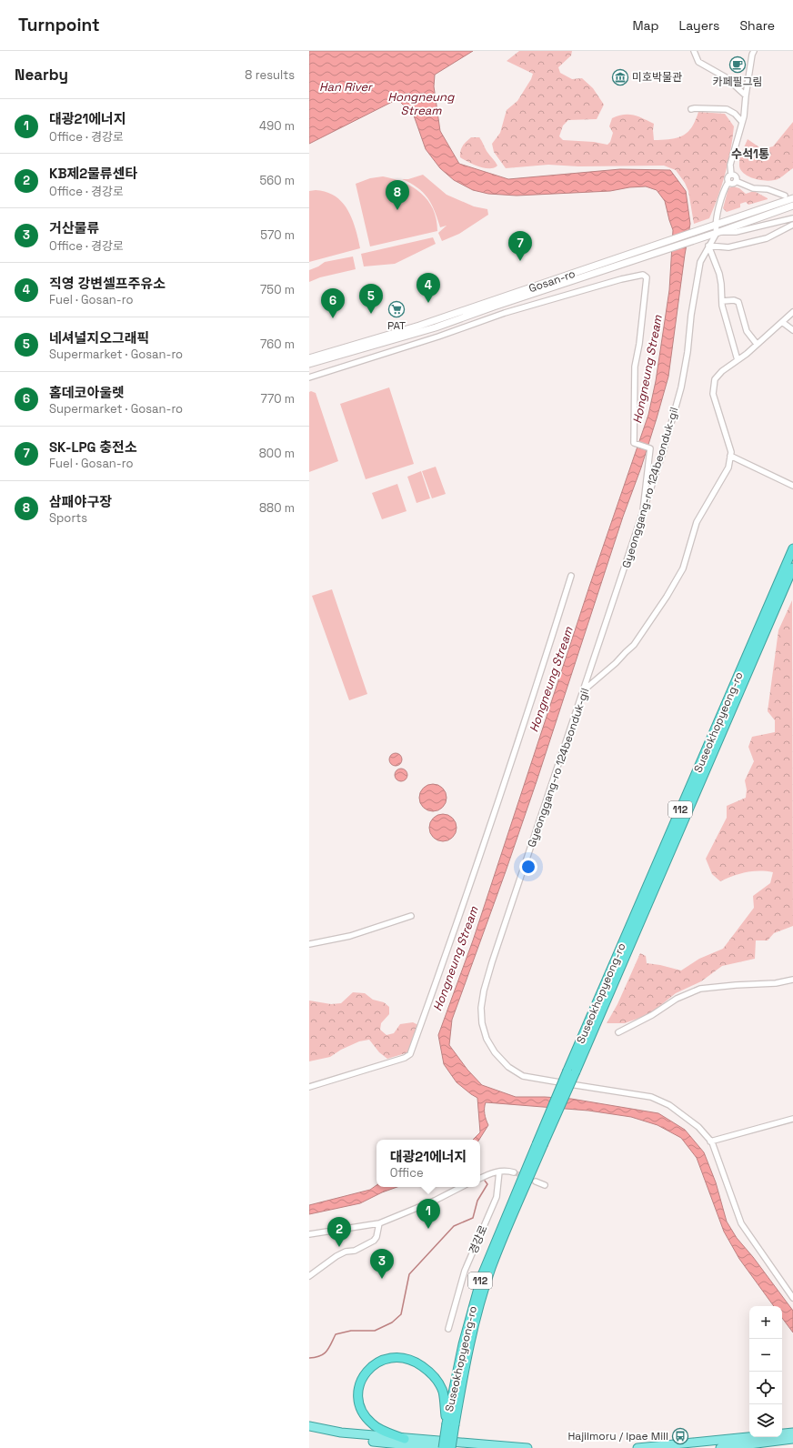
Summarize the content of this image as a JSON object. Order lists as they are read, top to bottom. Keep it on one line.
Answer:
{"streets":{"highway":["Suseokhopyeong-ro","112"],"street":["Gosan-ro","Gyeonggang-ro 124beonduk-gil","경강로"]},"crossings":[["Gosan-ro","Gyeonggang-ro 124beonduk-gil"]],"districts":["수석1통"],"water":["Han River","Hongneung Stream"],"places":{"cafe":["카페필그림"],"museum":["미호박물관"],"supermarket":["PAT"],"bus stop":["Hajilmoru / Ipae Mill"]},"page":{"header":"Turnpoint","nav":["Map","Layers","Share"],"heading":["Nearby","8 results"],"list":[{"mark":"1","name":"대광21에너지","note":"Office · 경강로","value":"490 m"},{"mark":"2","name":"KB제2물류센타","note":"Office · 경강로","value":"560 m"},{"mark":"3","name":"거산물류","note":"Office · 경강로","value":"570 m"},{"mark":"4","name":"직영 강변셀프주유소","note":"Fuel · Gosan-ro","value":"750 m"},{"mark":"5","name":"네셔널지오그래픽","note":"Supermarket · Gosan-ro","value":"760 m"},{"mark":"6","name":"홈데코아울렛","note":"Supermarket · Gosan-ro","value":"770 m"},{"mark":"7","name":"SK-LPG 충전소","note":"Fuel · Gosan-ro","value":"800 m"},{"mark":"8","name":"삼패야구장","note":"Sports","value":"880 m"}],"pins":["8","7","4","5","6","1","2","3"],"popup":["대광21에너지","Office"],"map_buttons":["+","−"]}}
